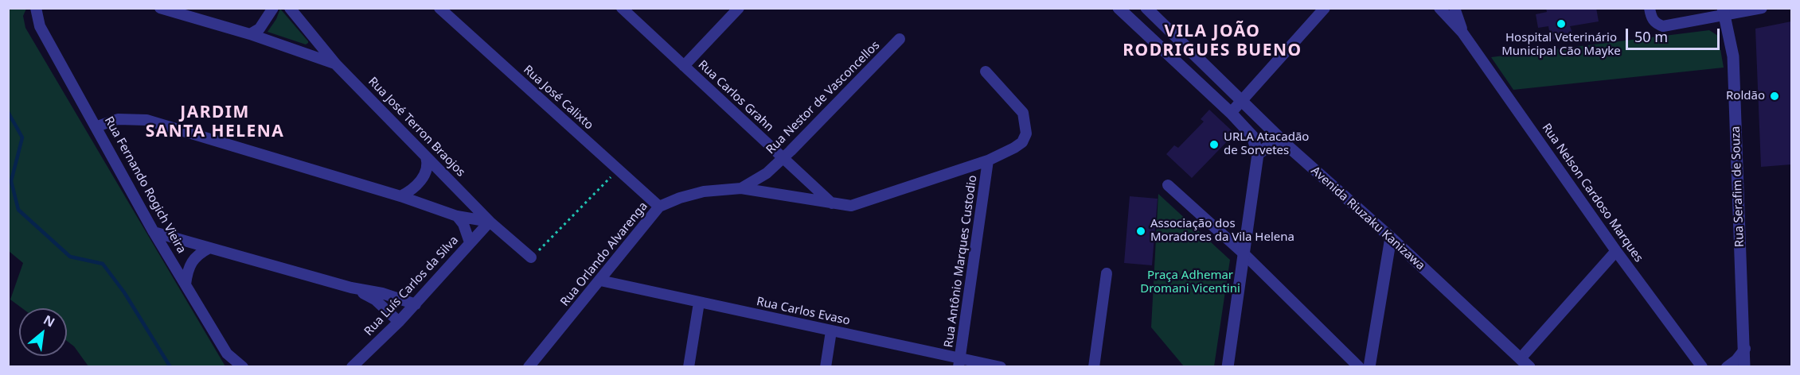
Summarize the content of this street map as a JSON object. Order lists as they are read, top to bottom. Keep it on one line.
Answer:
{"streets":{"street":["Rua Carlos Grahn","Rua José Calixto","Rua Nestor de Vasconcellos","Rua José Terron Braojos","Rua Fernando Rogich Vieira","Rua Serafim de Souza","Rua Nelson Cardoso Marques","Avenida Riuzaku Kanizawa","Rua Orlando Alvarenga","Rua Antônio Marques Custodio","Rua Luís Carlos da Silva","Rua Carlos Evaso"]},"crossings":[["Rua Carlos Grahn","Rua Nestor de Vasconcellos"],["Rua Carlos Grahn","Rua Orlando Alvarenga"],["Rua José Calixto","Rua Orlando Alvarenga"],["Rua Nestor de Vasconcellos","Rua Orlando Alvarenga"],["Rua José Terron Braojos","Rua Luís Carlos da Silva"],["Rua Orlando Alvarenga","Rua Antônio Marques Custodio"],["Rua Orlando Alvarenga","Rua Carlos Evaso"],["Rua Antônio Marques Custodio","Rua Carlos Evaso"]],"districts":["VILA JOÃO RODRIGUES BUENO","JARDIM SANTA HELENA"],"parks":["Praça Adhemar Dromani Vicentini"],"places":["Hospital Veterinário Municipal Cão Mayke","Roldão","URLA Atacadão de Sorvetes","Associação dos Moradores da Vila Helena"],"scale_bar":"50 m","north":"top right"}
